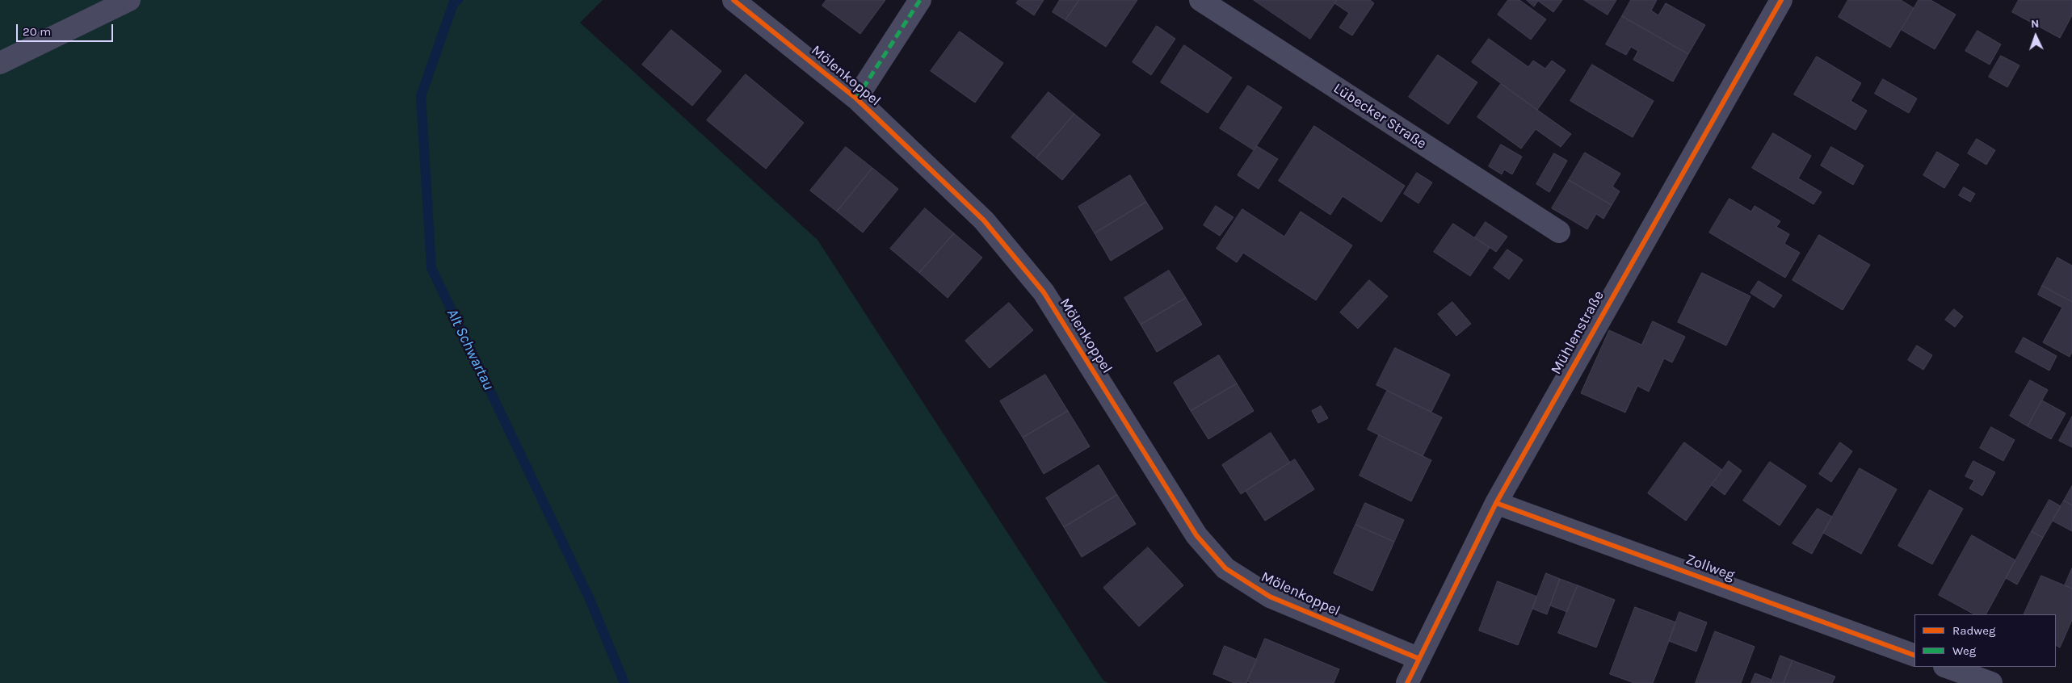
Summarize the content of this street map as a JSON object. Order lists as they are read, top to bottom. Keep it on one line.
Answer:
{"streets":{"street":["Mölenkoppel","Lübecker Straße","Mühlenstraße","Zollweg"]},"crossings":[["Mölenkoppel","Mühlenstraße"],["Mühlenstraße","Zollweg"]],"water":["Alt Schwartau"],"legend":["Radweg","Weg"],"scale_bar":"20 m","north":"top"}
